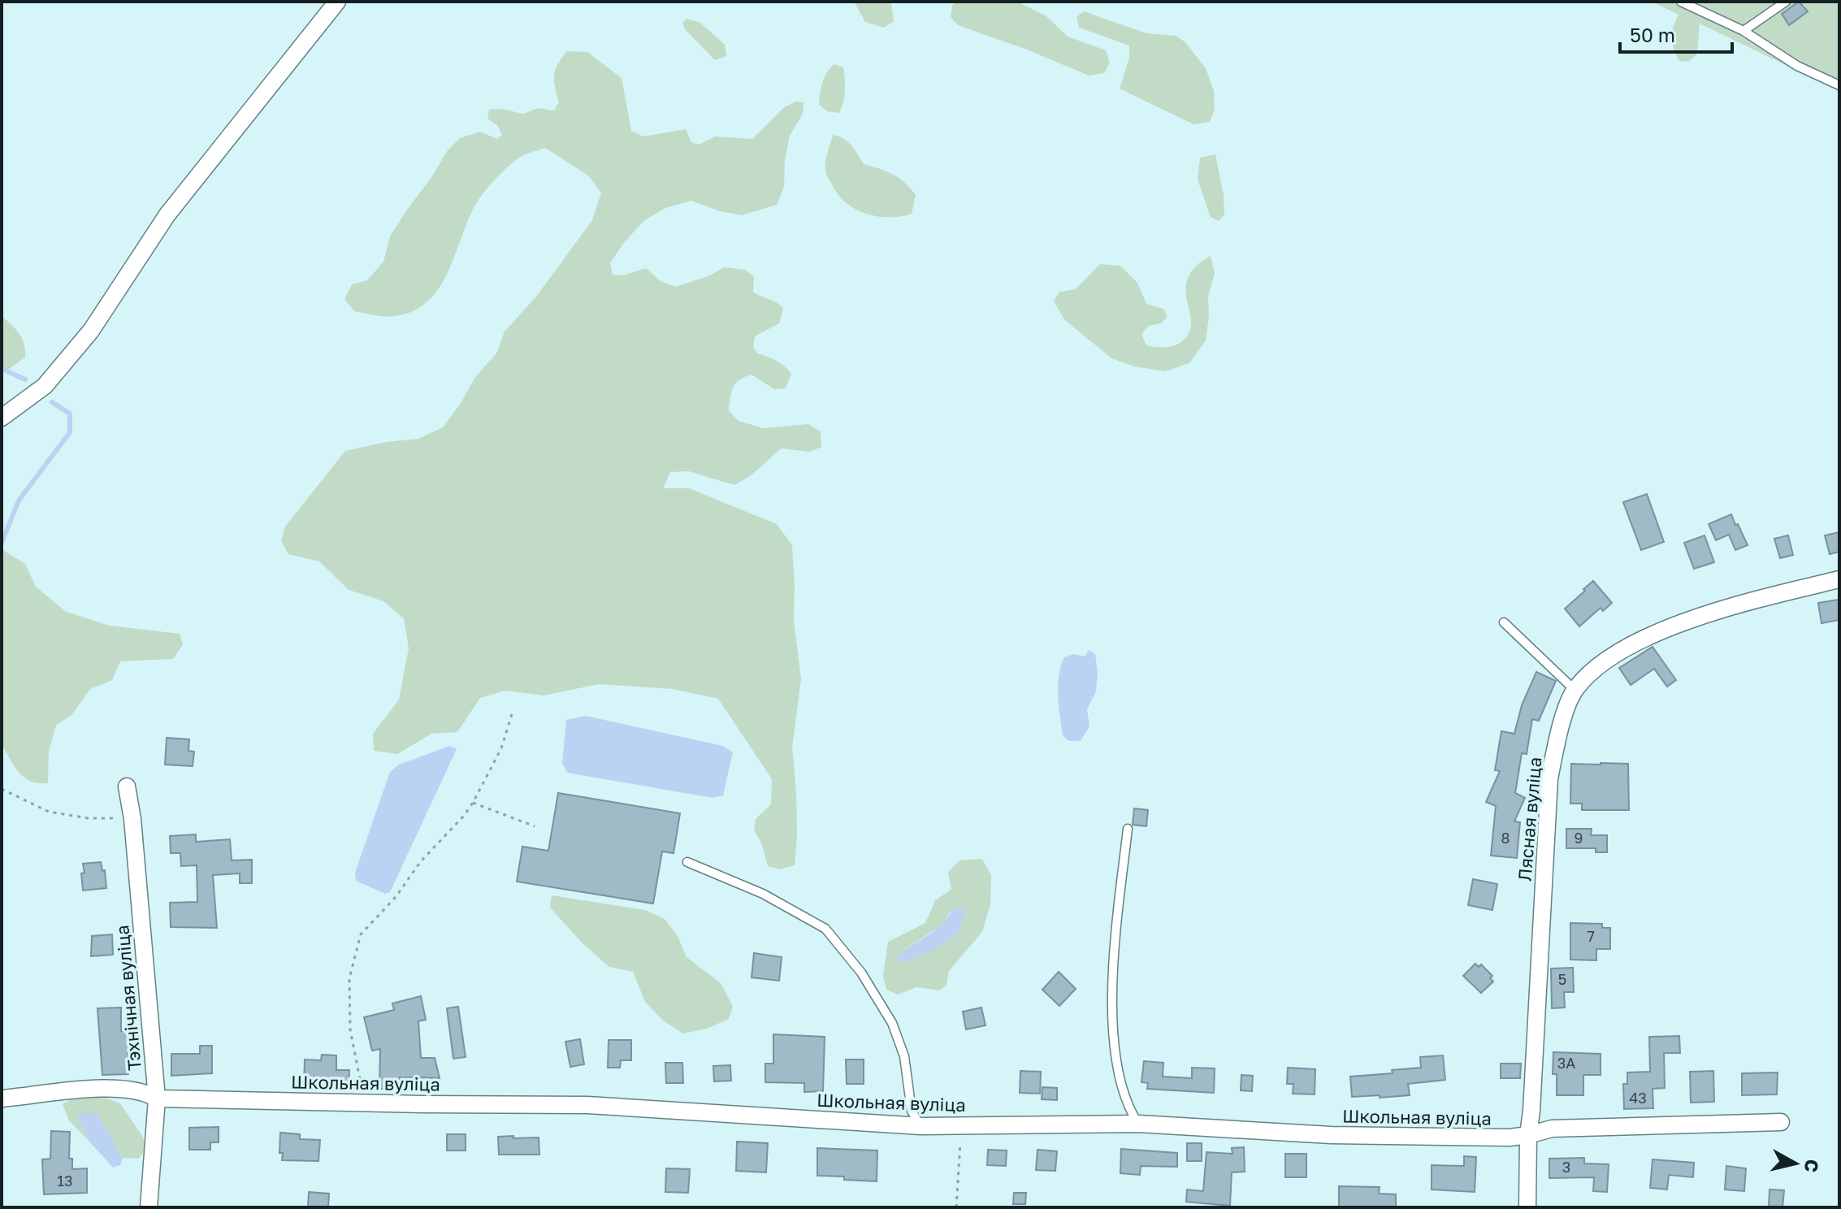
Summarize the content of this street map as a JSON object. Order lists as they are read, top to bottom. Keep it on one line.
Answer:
{"streets":{"street":["Лясная вуліца","Тэхнічная вуліца","Школьная вуліца"]},"crossings":[["Лясная вуліца","Школьная вуліца"],["Тэхнічная вуліца","Школьная вуліца"]],"house_numbers":["8","9","7","5","3А","43","3","13"],"scale_bar":"50 m","north":"right"}
